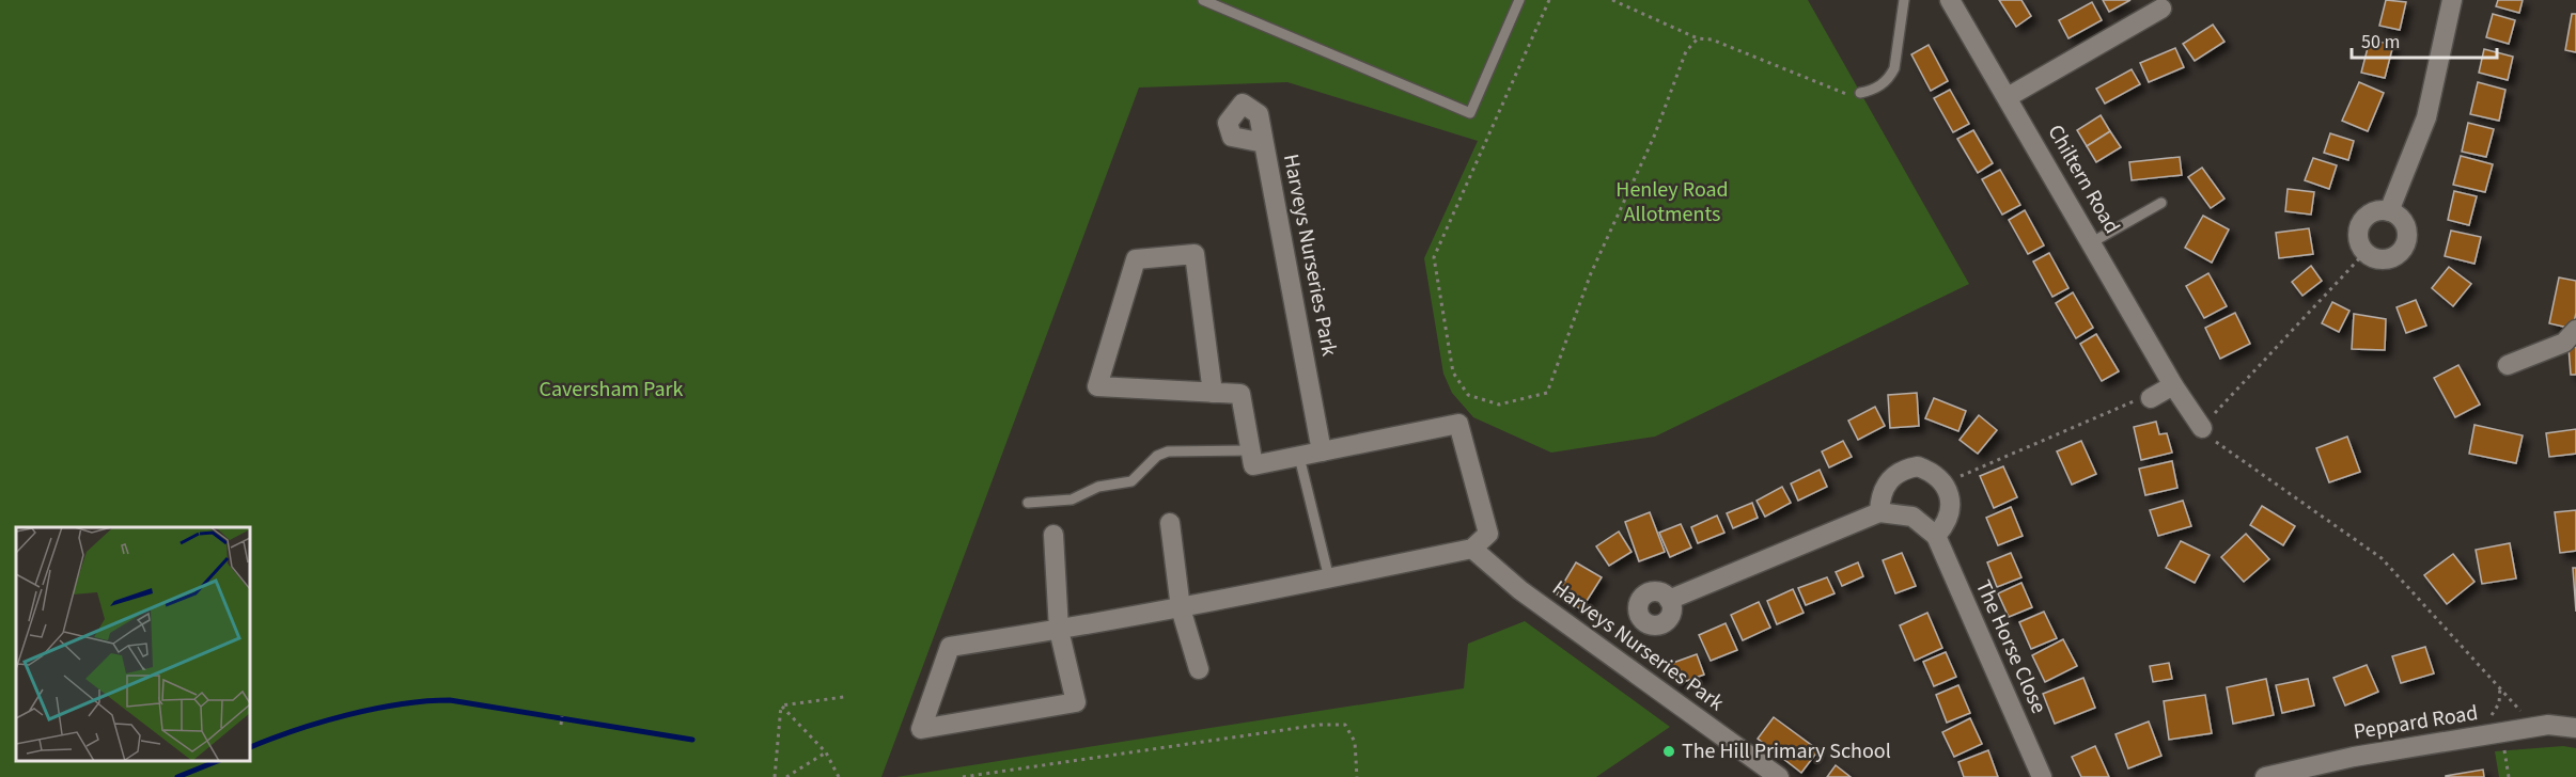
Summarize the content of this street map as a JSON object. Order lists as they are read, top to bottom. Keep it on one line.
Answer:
{"streets":{"street":["Chiltern Road","Harveys Nurseries Park","The Horse Close","Peppard Road"]},"parks":["Henley Road Allotments","Caversham Park"],"places":["The Hill Primary School"],"scale_bar":"50 m"}
